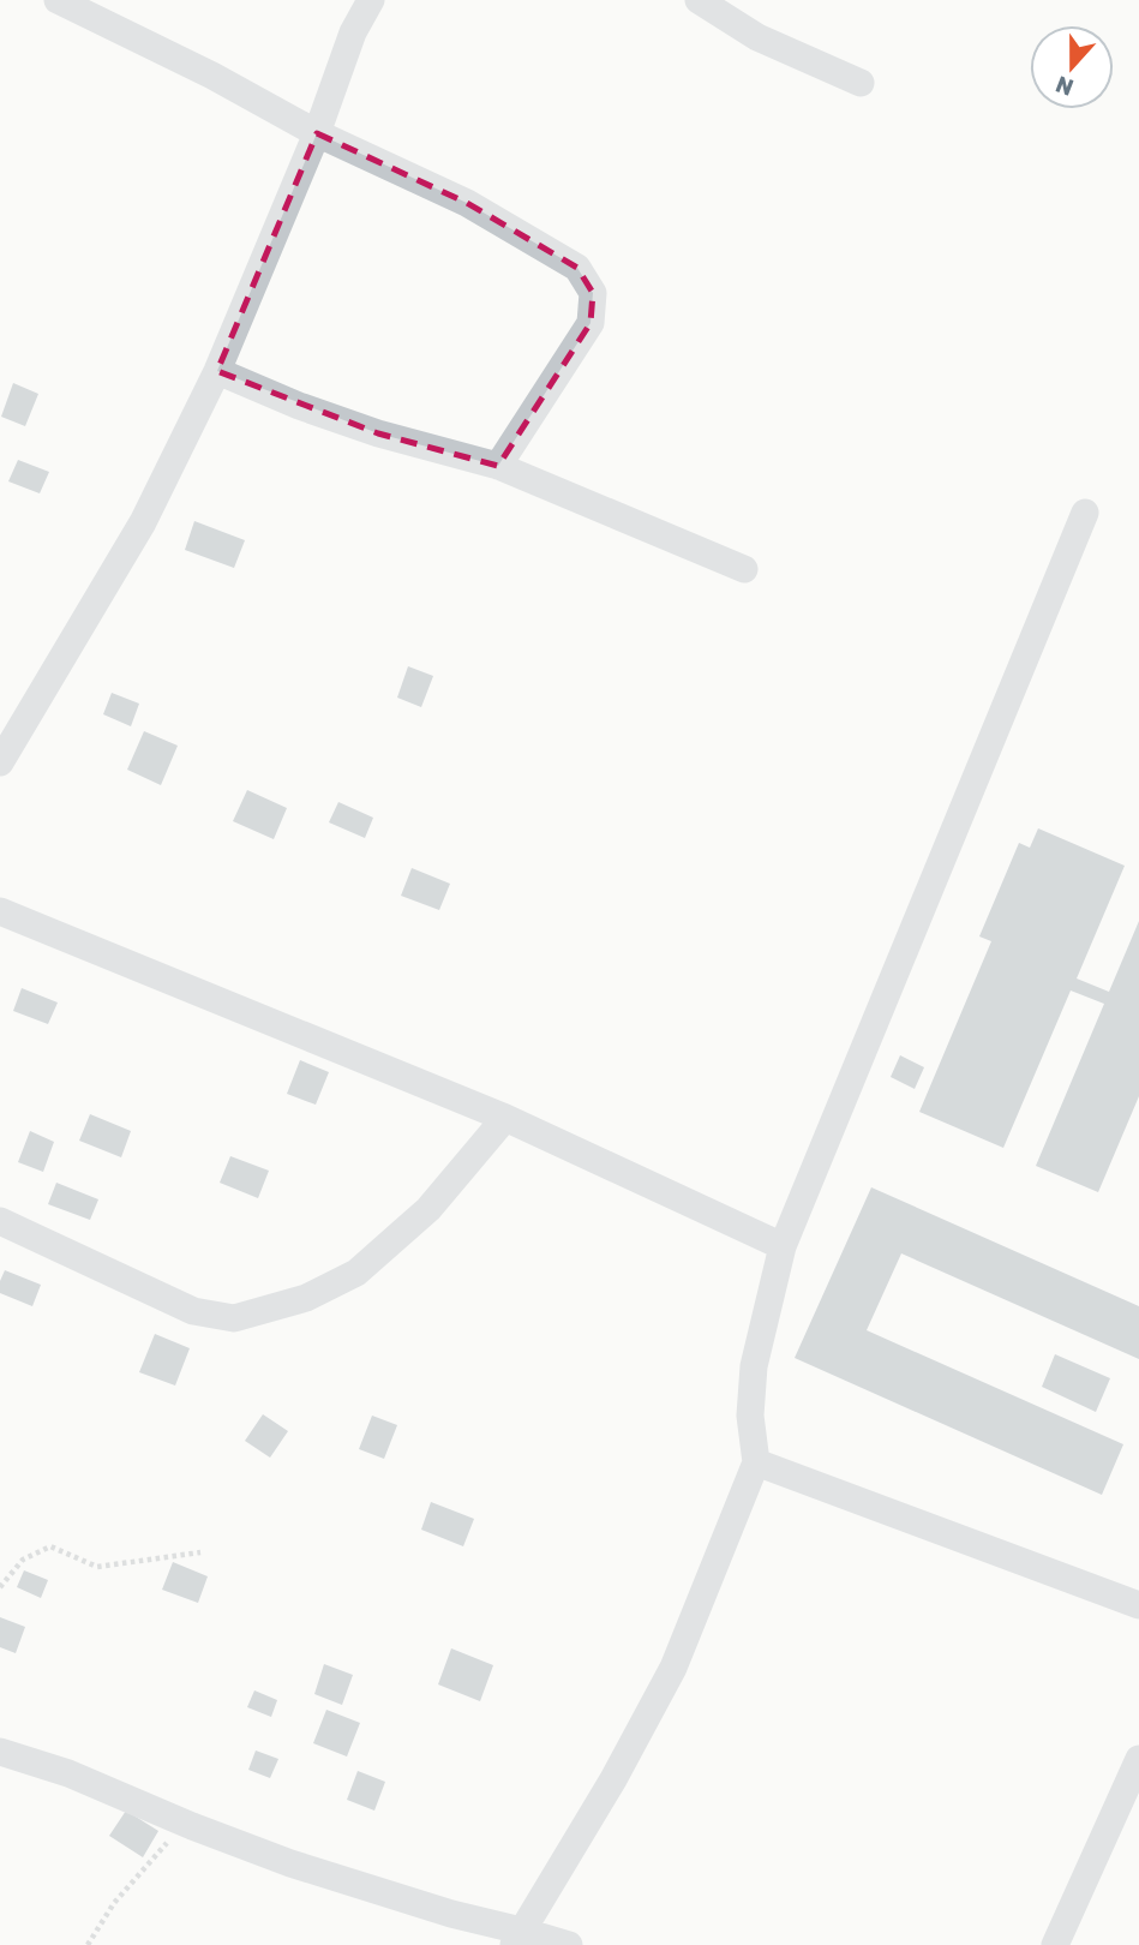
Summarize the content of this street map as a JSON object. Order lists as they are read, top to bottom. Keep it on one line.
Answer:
{"north":"bottom"}
